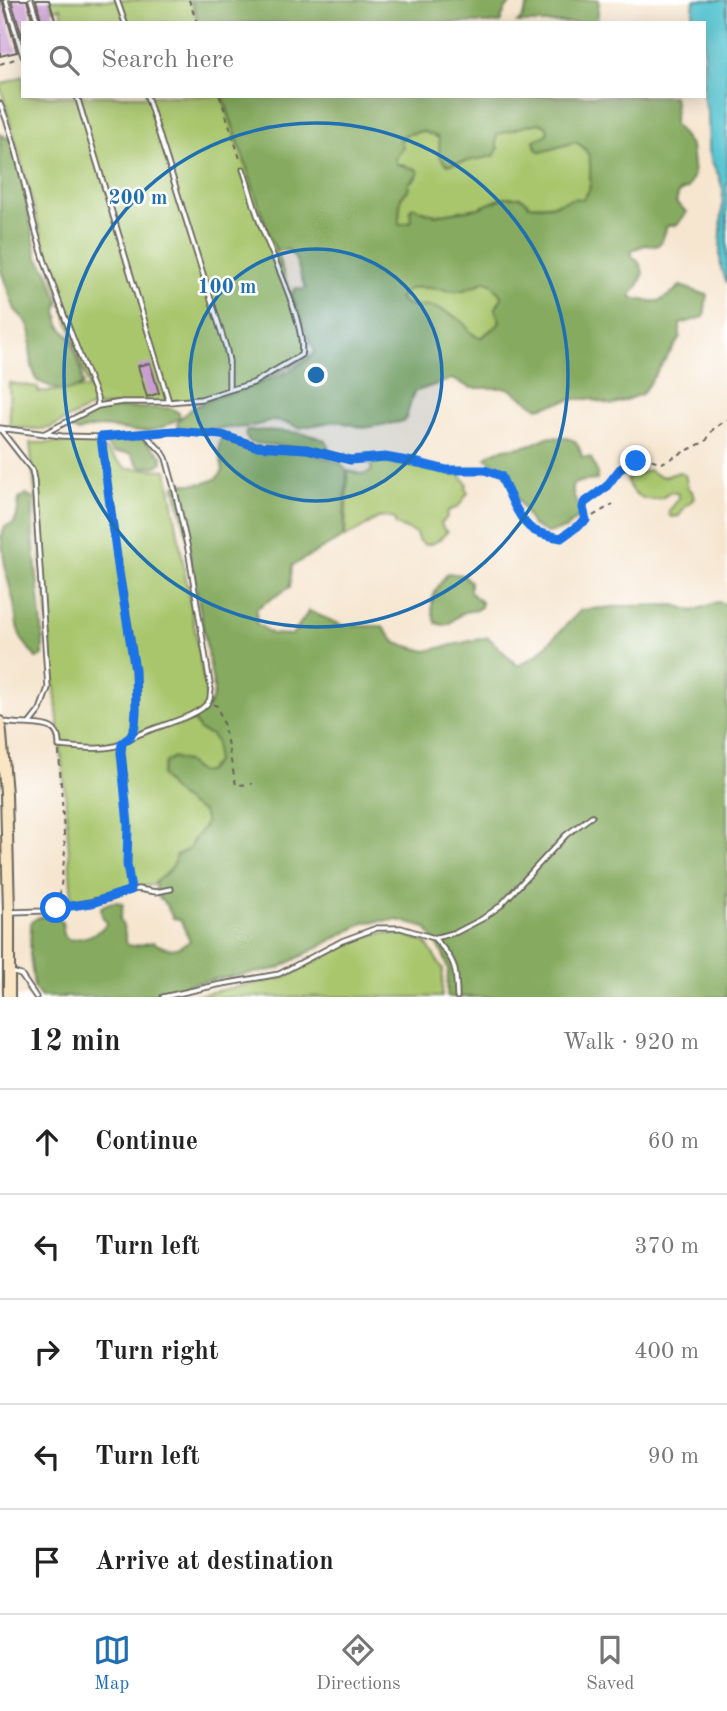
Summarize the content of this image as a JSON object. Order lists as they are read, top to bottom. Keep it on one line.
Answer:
{"page":{"search":"Search here","heading":["12 min","Walk · 920 m"],"list":[["Continue","60 m"],["Turn left","370 m"],["Turn right","400 m"],["Turn left","90 m"],"Arrive at destination"],"nav":["Map","Directions","Saved"]},"rings":["200 m","100 m"]}
